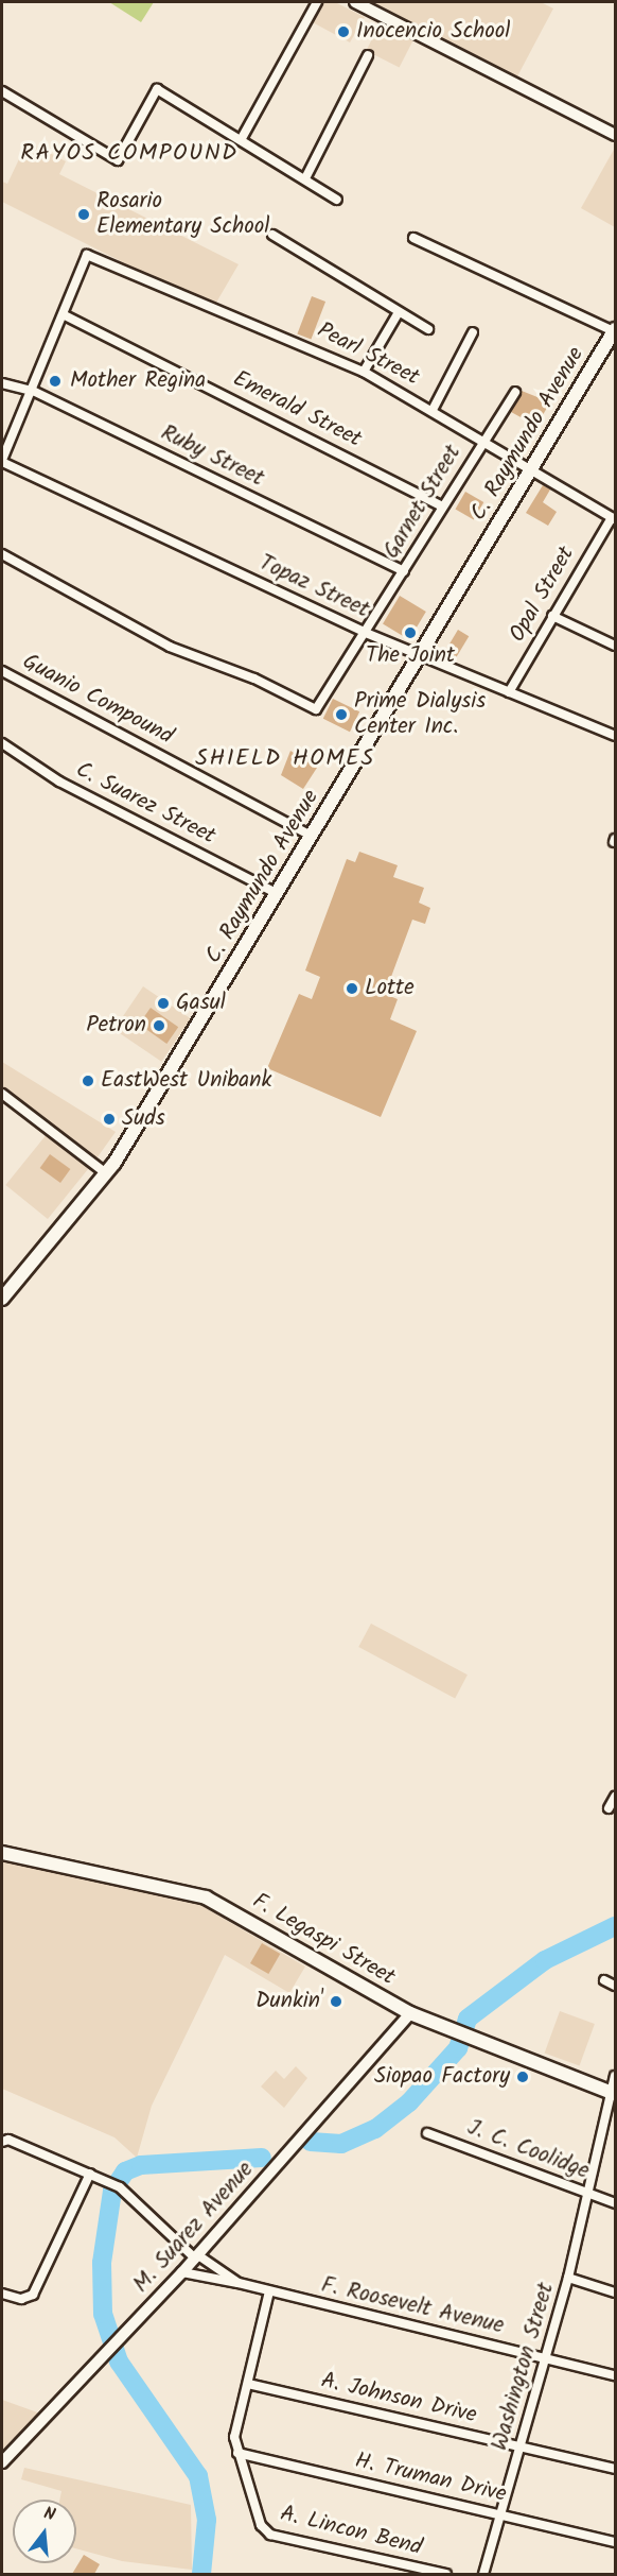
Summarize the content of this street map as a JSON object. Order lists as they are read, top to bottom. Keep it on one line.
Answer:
{"streets":{"main road":["C. Raymundo Avenue","F. Legaspi Street"],"street":["Pearl Street","Emerald Street","Ruby Street","Garnet Street","Topaz Street","Opal Street","Guanio Compound","C. Suarez Street","J. C. Coolidge","M. Suarez Avenue","F. Roosevelt Avenue","Washington Street","A. Johnson Drive","H. Truman Drive","A. Lincon Bend"]},"crossings":[["Pearl Street","Emerald Street"],["Pearl Street","C. Raymundo Avenue"],["Pearl Street","Garnet Street"],["Pearl Street","Opal Street"],["Emerald Street","Garnet Street"],["C. Raymundo Avenue","Topaz Street"],["C. Raymundo Avenue","Guanio Compound"],["C. Raymundo Avenue","C. Suarez Street"],["Ruby Street","Garnet Street"],["Garnet Street","Topaz Street"],["Topaz Street","Opal Street"],["F. Legaspi Street","M. Suarez Avenue"],["F. Legaspi Street","Washington Street"],["J. C. Coolidge","Washington Street"],["M. Suarez Avenue","F. Roosevelt Avenue"],["F. Roosevelt Avenue","Washington Street"],["F. Roosevelt Avenue","A. Lincon Bend"],["Washington Street","A. Johnson Drive"],["Washington Street","H. Truman Drive"],["A. Johnson Drive","A. Lincon Bend"],["H. Truman Drive","A. Lincon Bend"]],"districts":["RAYOS COMPOUND","SHIELD HOMES"],"places":["Inocencio School","Rosario Elementary School","Mother Regina","The Joint","Prime Dialysis Center Inc.","Lotte","Gasul","Petron","EastWest Unibank","Suds","Dunkin'","Siopao Factory"],"north":"top"}
